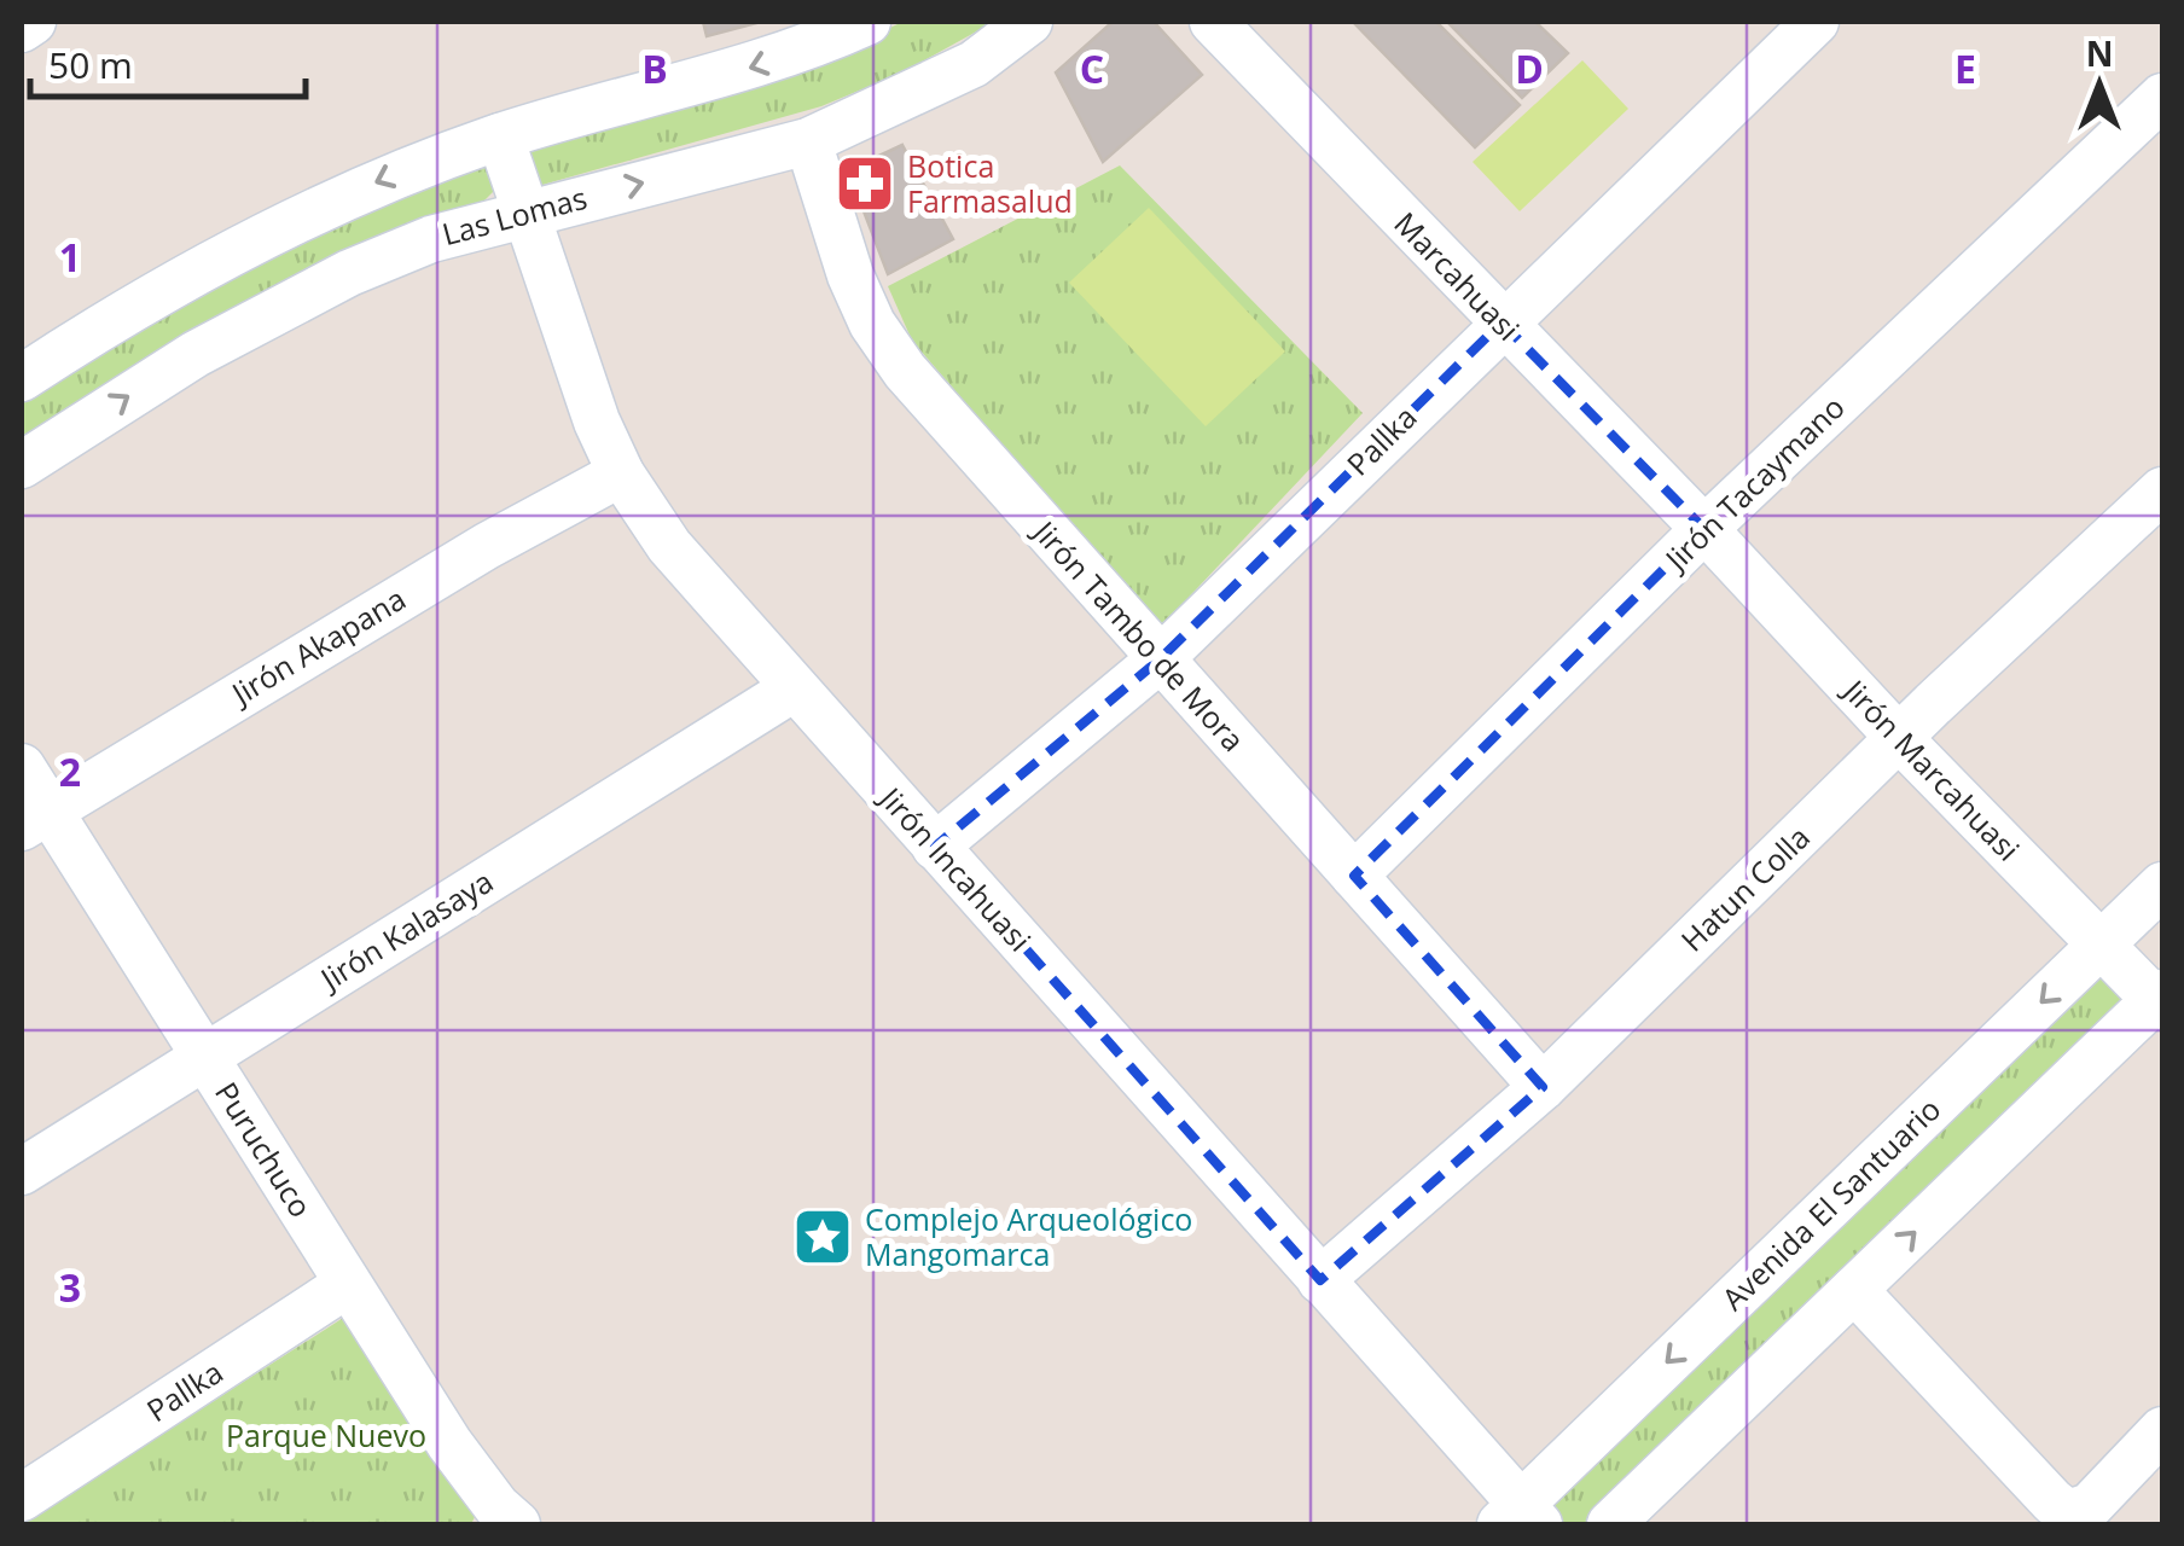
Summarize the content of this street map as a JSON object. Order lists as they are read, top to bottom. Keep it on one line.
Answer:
{"streets":{"street":["Las Lomas","Marcahuasi","Pallka","Jirón Tacaymano","Jirón Tambo de Mora","Jirón Akapana","Jirón Marcahuasi","Jirón Incahuasi","Hatun Colla","Jirón Kalasaya","Puruchuco","Avenida El Santuario"]},"crossings":[["Las Lomas","Jirón Tambo de Mora"],["Las Lomas","Jirón Incahuasi"],["Marcahuasi","Pallka"],["Marcahuasi","Jirón Tacaymano"],["Marcahuasi","Jirón Marcahuasi"],["Pallka","Jirón Tambo de Mora"],["Pallka","Jirón Incahuasi"],["Pallka","Puruchuco"],["Jirón Tacaymano","Jirón Tambo de Mora"],["Jirón Tacaymano","Jirón Marcahuasi"],["Jirón Tambo de Mora","Hatun Colla"],["Jirón Akapana","Jirón Incahuasi"],["Jirón Akapana","Puruchuco"],["Jirón Marcahuasi","Hatun Colla"],["Jirón Marcahuasi","Avenida El Santuario"],["Jirón Incahuasi","Hatun Colla"],["Jirón Incahuasi","Jirón Kalasaya"],["Jirón Incahuasi","Avenida El Santuario"],["Jirón Kalasaya","Puruchuco"]],"parks":["Parque Nuevo"],"places":{"pharmacy":["Botica Farmasalud"],"place":["Complejo Arqueológico Mangomarca"]},"scale_bar":"50 m","north":"top","grid":{"columns":["B","C","D","E"],"rows":["1","2","3"]}}
